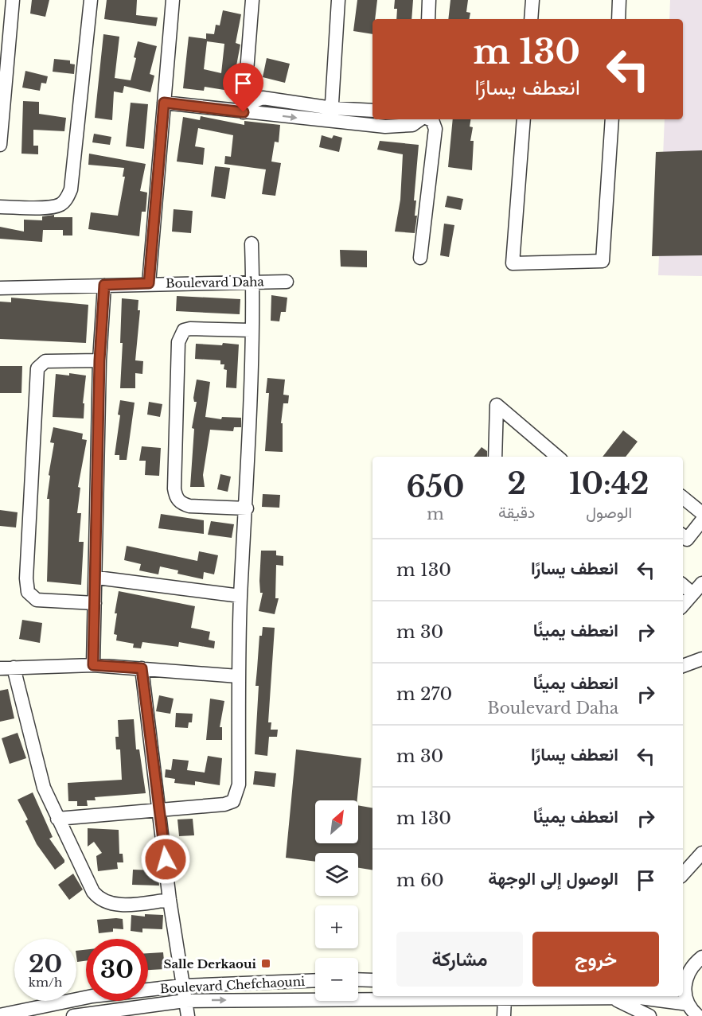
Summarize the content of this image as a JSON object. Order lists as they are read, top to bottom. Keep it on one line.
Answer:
{"streets":{"street":["Boulevard Daha","Boulevard Chefchaouni"]},"places":{"transit":["Salle Derkaoui"]},"north":"top right","page":{"turn":["130 m","انعطف يسارًا"],"eta":["10:42","الوصول","2","دقيقة","650","m"],"list":[{"name":"انعطف يسارًا","value":"130 m"},{"name":"انعطف يمينًا","value":"30 m"},{"name":"انعطف يمينًا","note":"Boulevard Daha","value":"270 m"},{"name":"انعطف يسارًا","value":"30 m"},{"name":"انعطف يمينًا","value":"130 m"},{"name":"الوصول إلى الوجهة","value":"60 m"}],"map_buttons":["+","−"],"buttons":["خروج","مشاركة"],"speed":"20 km/h","limit":"30"}}
